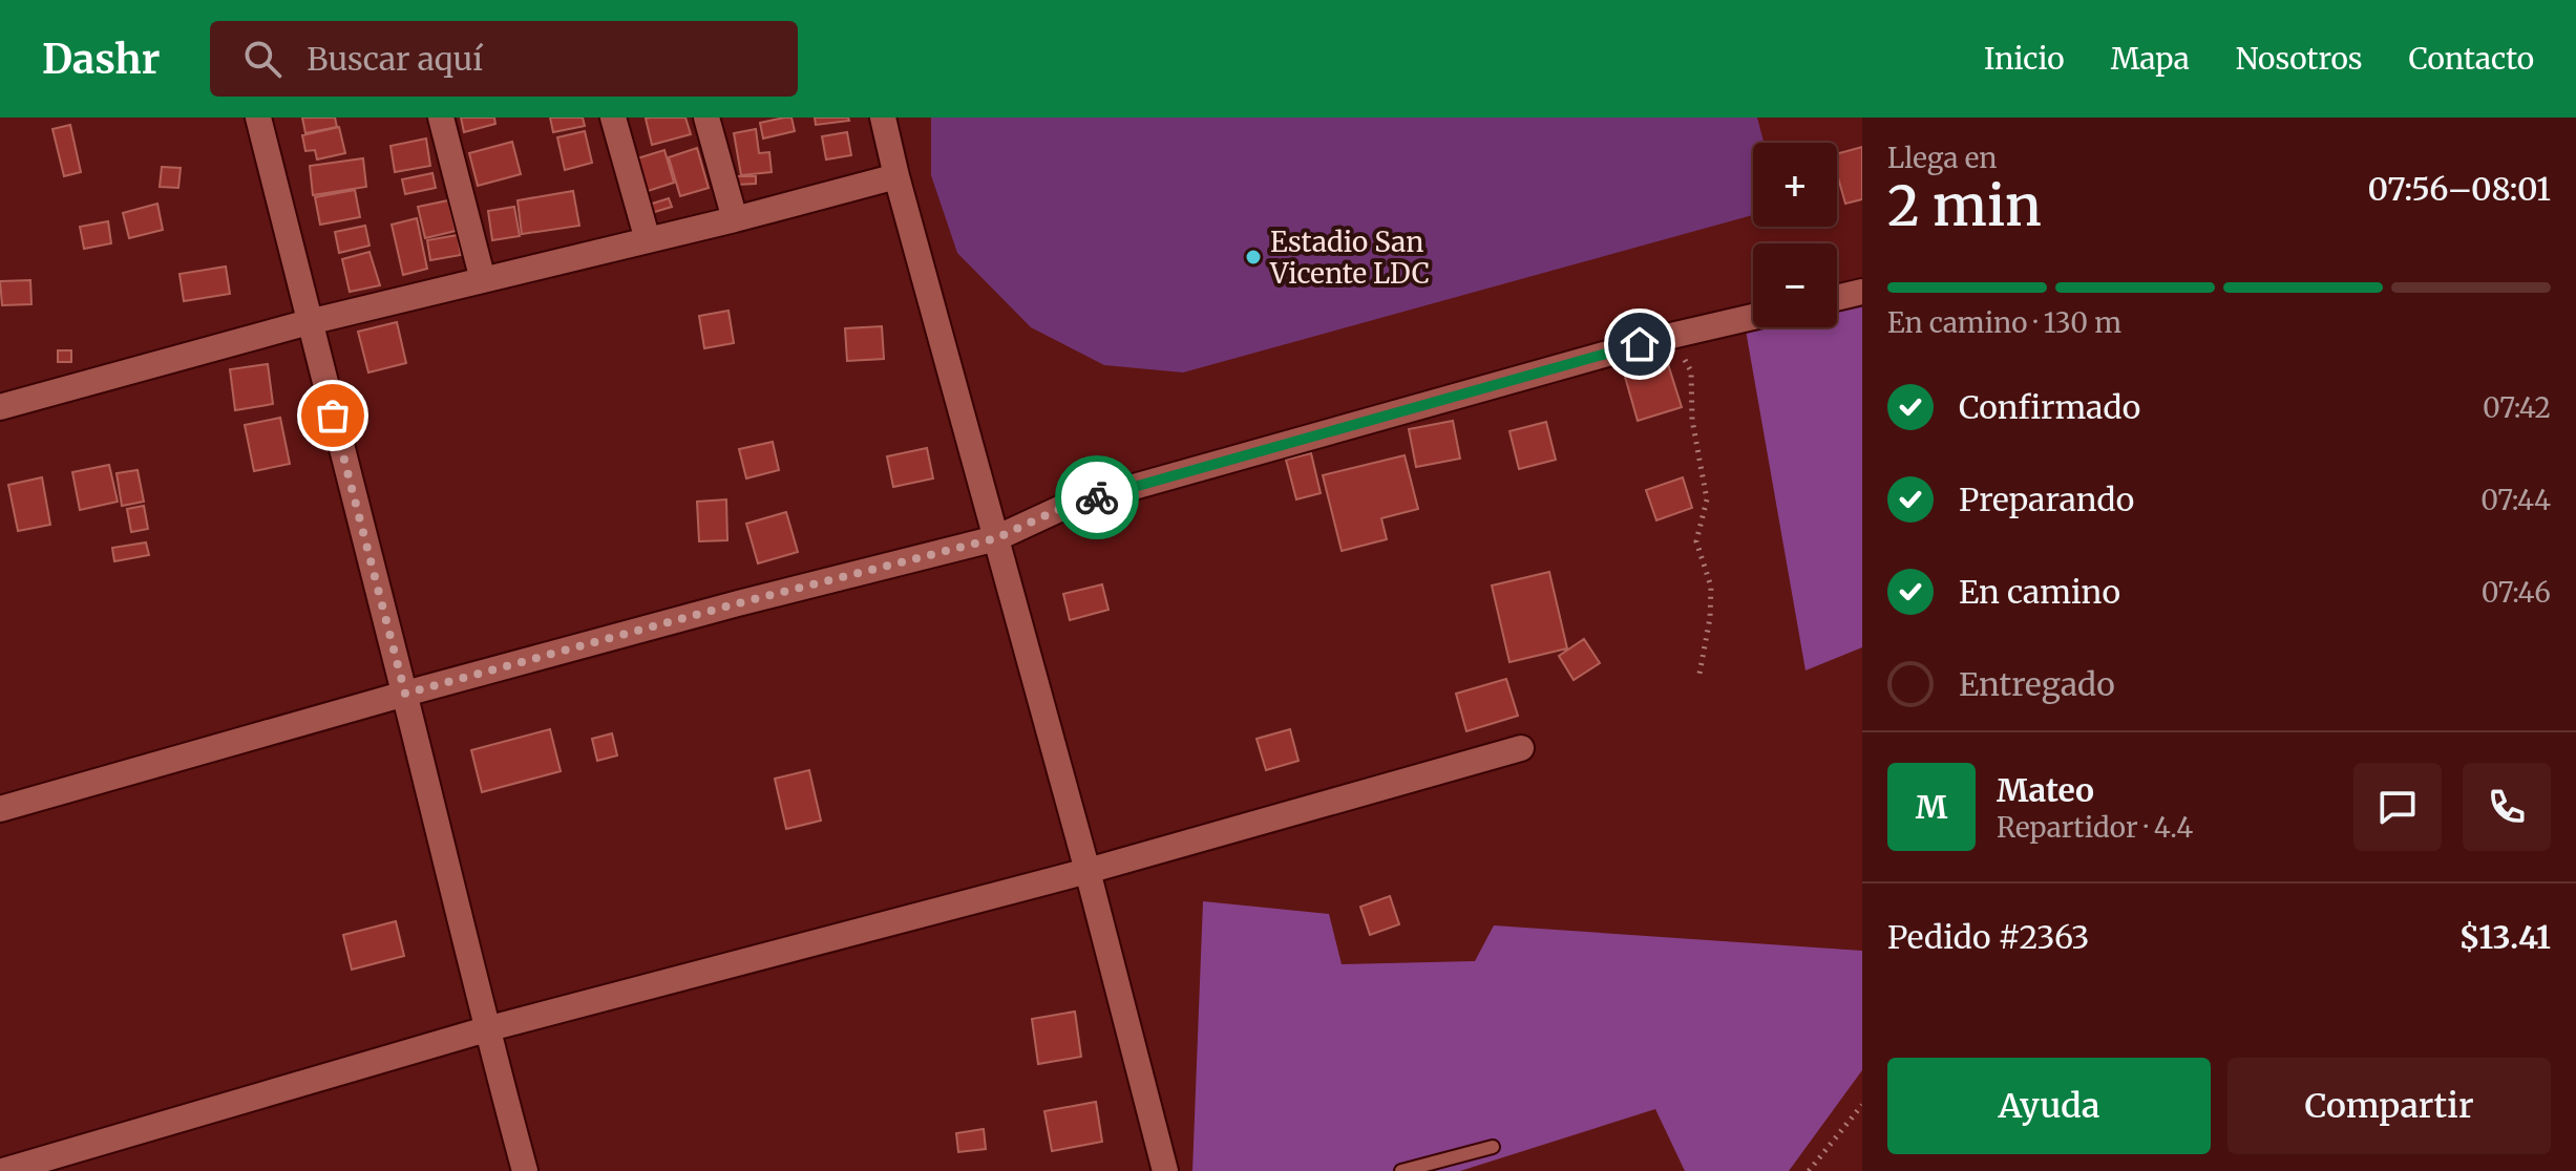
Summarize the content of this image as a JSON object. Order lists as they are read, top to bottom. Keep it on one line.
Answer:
{"places":["Estadio San Vicente LDC"],"page":{"header":"Dashr","search":"Buscar aquí","nav":["Inicio","Mapa","Nosotros","Contacto"],"heading":["2 min","Llega en","07:56–08:01"],"panel":["Mateo","Repartidor · 4.4","Pedido #2363","$13.41"],"map_buttons":["+","−"],"bar":"En camino · 130 m","list":[["Confirmado","07:42"],["Preparando","07:44"],["En camino","07:46"],"Entregado"],"round":"M","buttons":["Ayuda","Compartir"]}}
